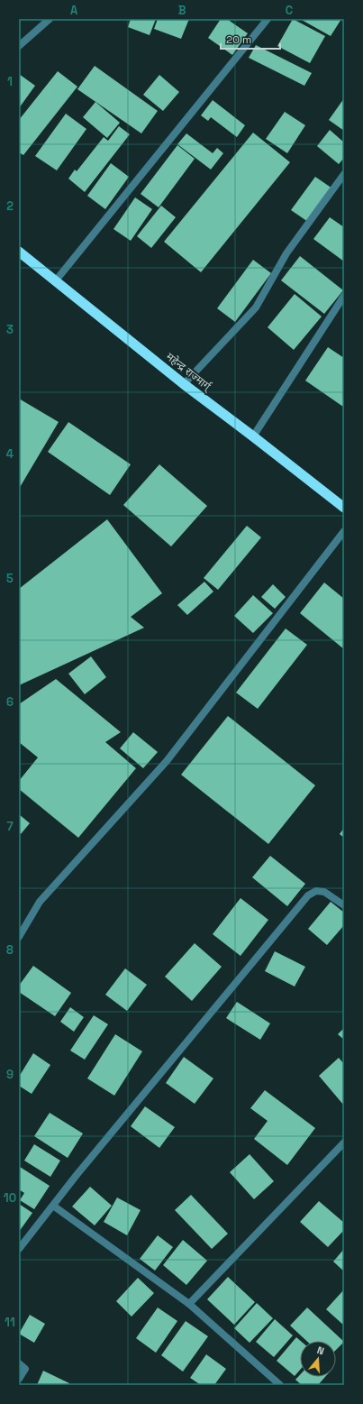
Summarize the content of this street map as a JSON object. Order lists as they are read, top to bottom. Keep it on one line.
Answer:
{"streets":{"highway":["महेन्द्र राज्मार्ग्"]},"scale_bar":"20 m","north":"top","grid":{"columns":["A","B","C"],"rows":["1","2","3","4","5","6","7","8","9","10","11"]}}
